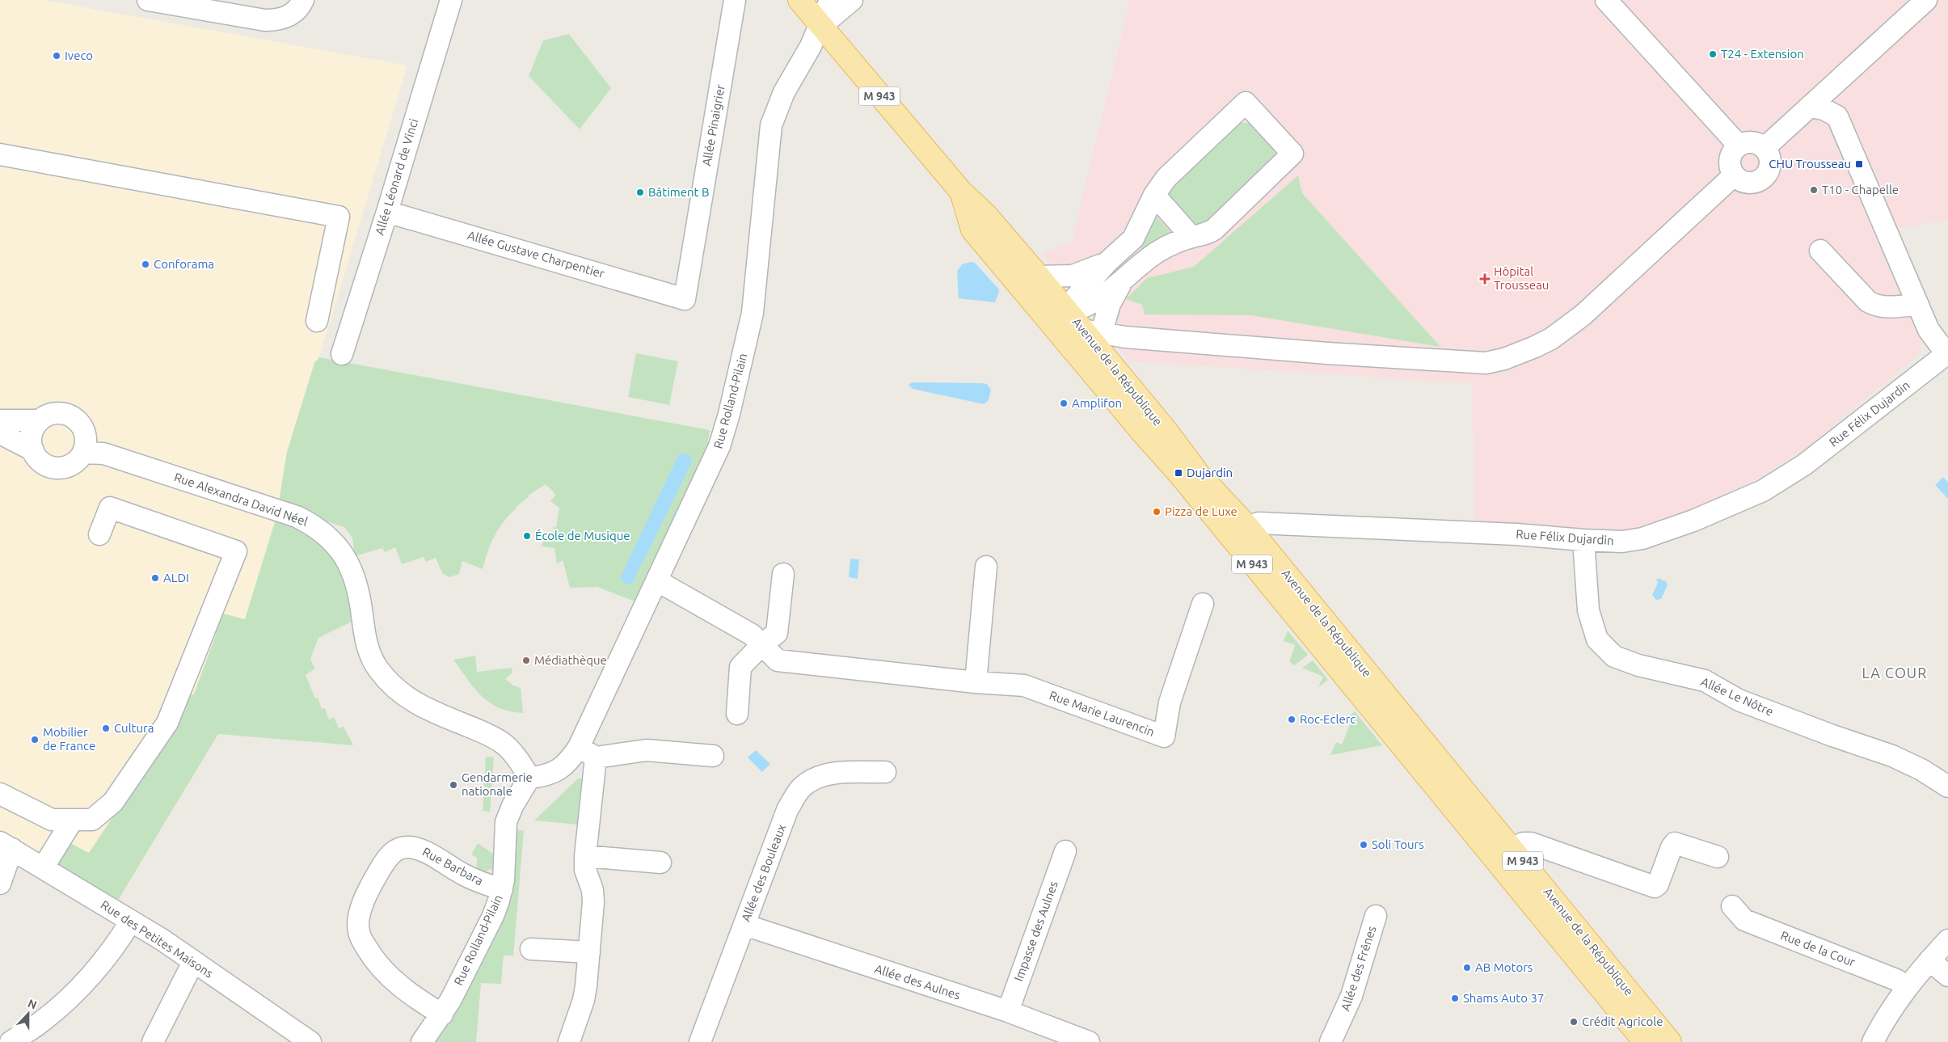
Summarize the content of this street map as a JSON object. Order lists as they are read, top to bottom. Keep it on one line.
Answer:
{"streets":{"main road":["M 943","Avenue de la République"],"street":["Allée Pinaigrier","Allée Léonard de Vinci","Allée Gustave Charpentier","Rue Rolland-Pilain","Rue Félix Dujardin","Rue Alexandra David Néel","Allée Le Nôtre","Rue Marie Laurencin","Rue Barbara","Allée des Bouleaux","Impasse des Aulnes","Rue des Petites Maisons","Rue de la Cour","Allée des Frênes","Allée des Aulnes"]},"crossings":[["Allée Pinaigrier","Allée Gustave Charpentier"],["Allée Léonard de Vinci","Allée Gustave Charpentier"],["Avenue de la République","Rue Rolland-Pilain"],["Avenue de la République","Rue Félix Dujardin"],["Rue Rolland-Pilain","Rue Alexandra David Néel"],["Rue Rolland-Pilain","Rue Marie Laurencin"],["Rue Rolland-Pilain","Rue Barbara"],["Rue Félix Dujardin","Allée Le Nôtre"],["Allée des Bouleaux","Allée des Aulnes"],["Impasse des Aulnes","Allée des Aulnes"]],"districts":["LA COUR"],"places":{"other":["T24 - Extension","Iveco","T10 - Chapelle","Bâtiment B","Conforama","Amplifon","Pizza de Luxe","École de Musique","ALDI","Médiathèque","Roc-Eclerc","Cultura","Mobilier de France","Gendarmerie nationale","Soli Tours","AB Motors","Shams Auto 37","Crédit Agricole"],"transit":["CHU Trousseau","Dujardin"],"health":["Hôpital Trousseau"]},"north":"top"}
